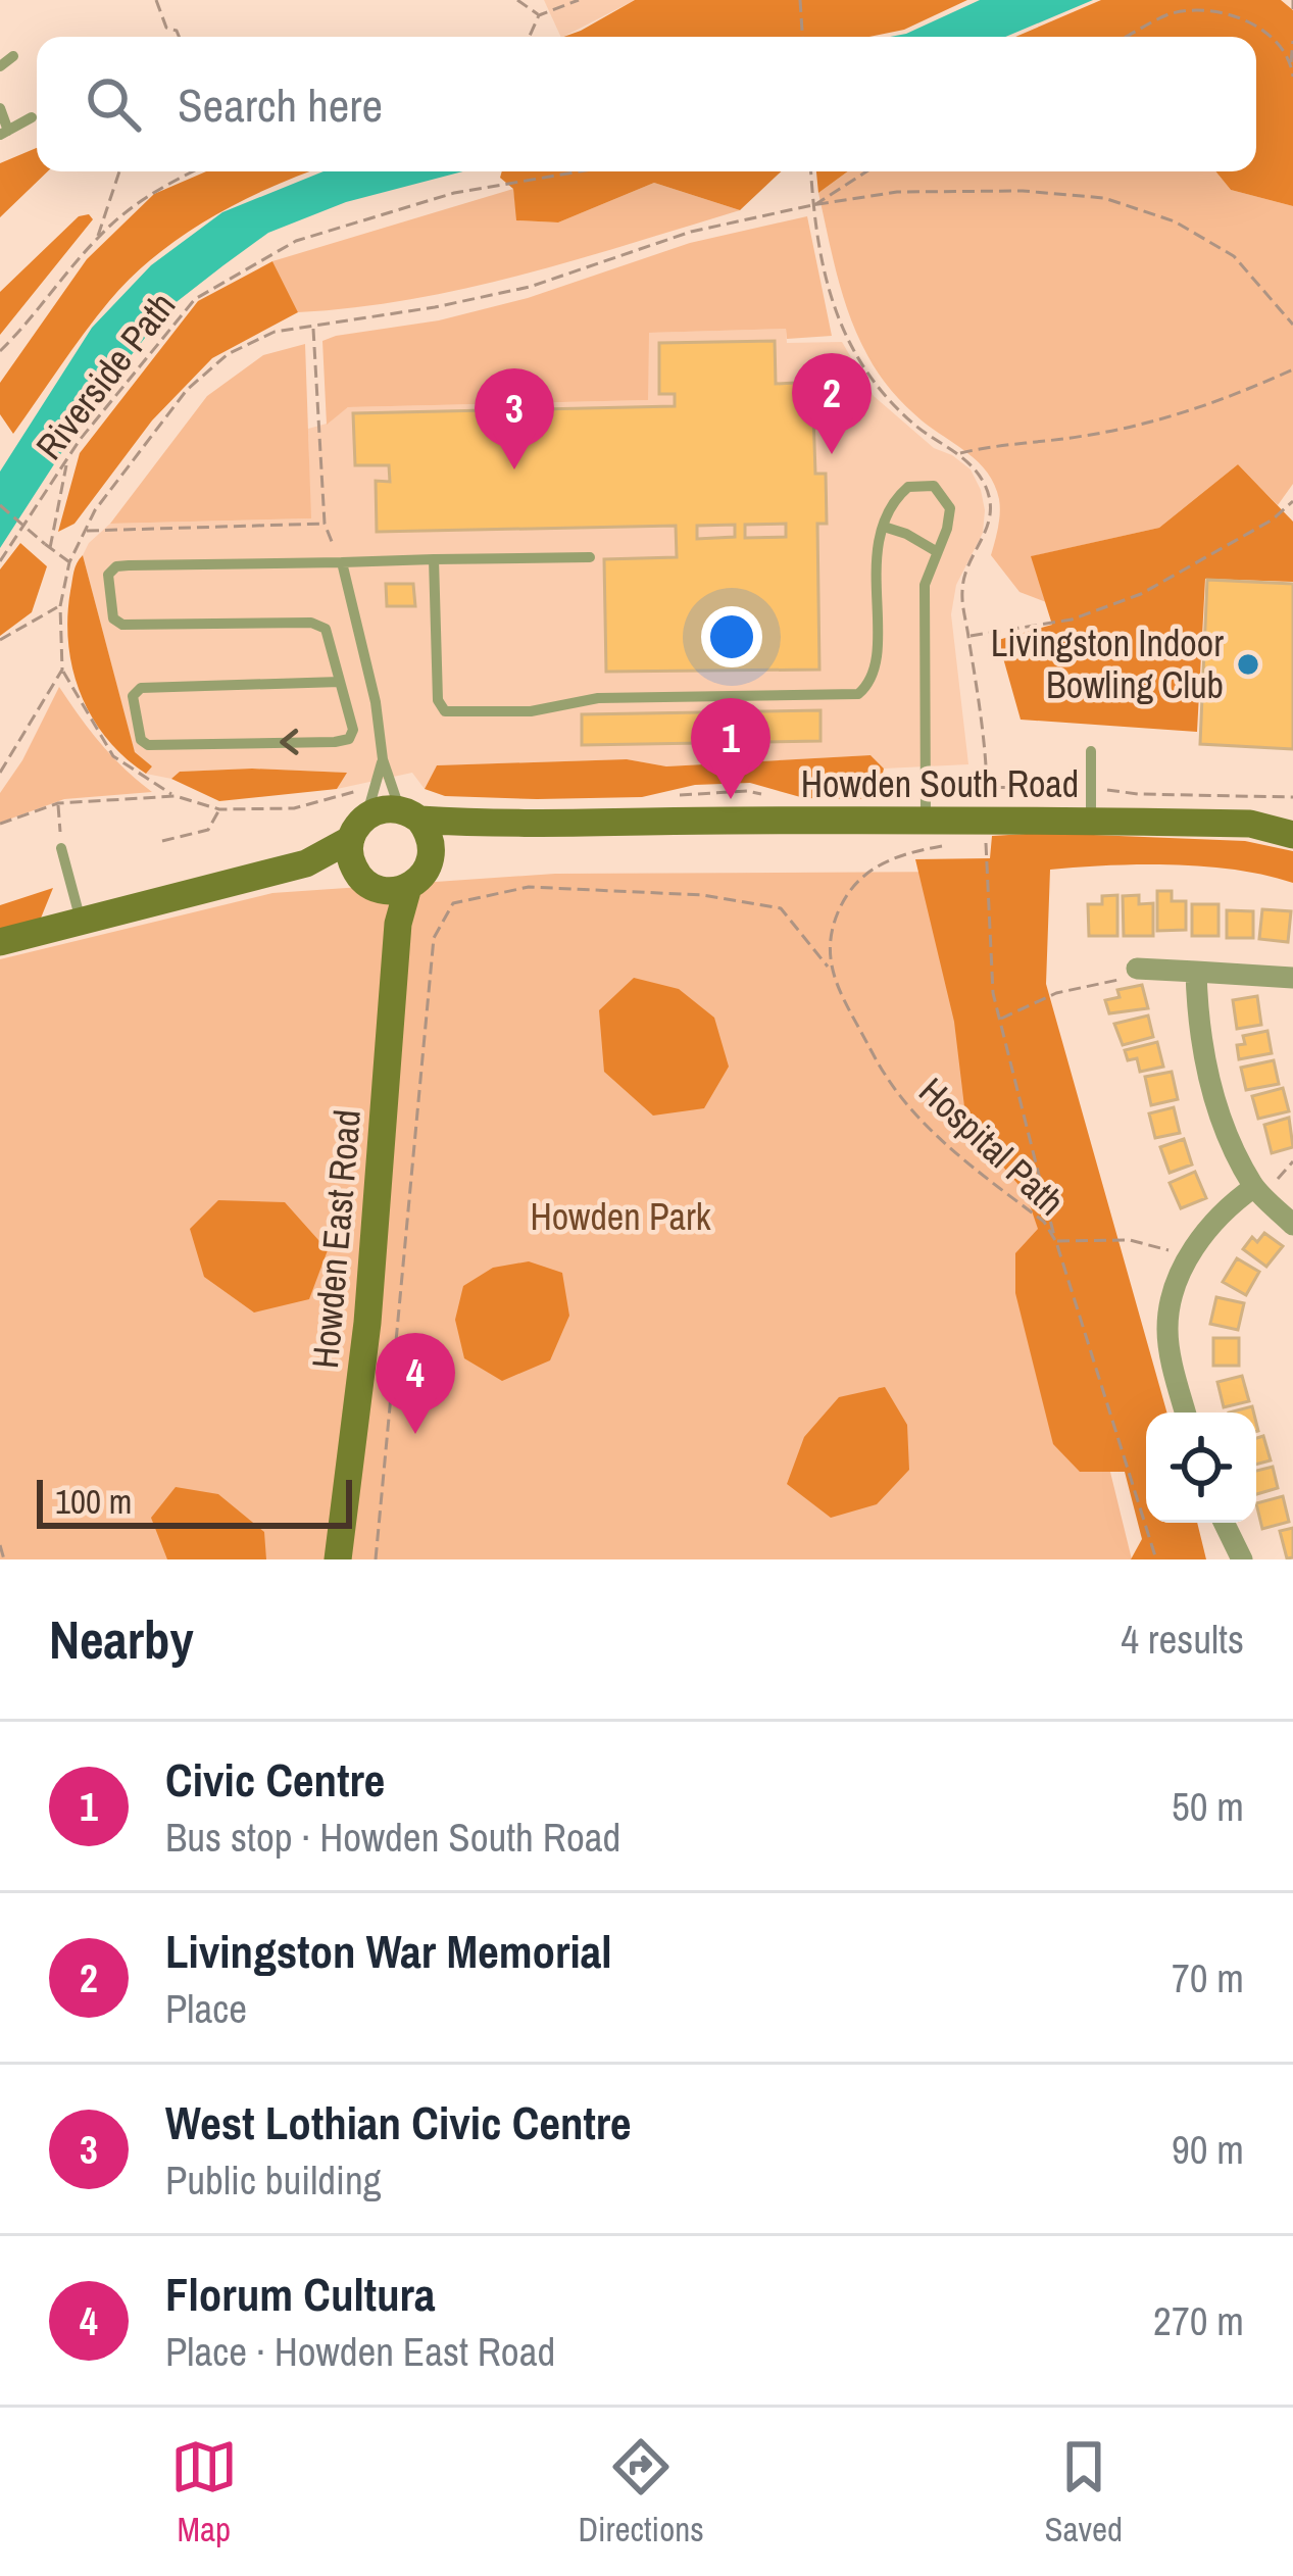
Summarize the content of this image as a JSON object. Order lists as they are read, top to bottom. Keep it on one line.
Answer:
{"streets":{"main road":["Howden South Road","Howden East Road"],"path":["Riverside Path","Hospital Path"]},"crossings":[["Howden South Road","Hospital Path"],["Howden South Road","Howden East Road"]],"parks":["Howden Park"],"places":["Livingston Indoor Bowling Club"],"scale_bar":"100 m","page":{"search":"Search here","pins":["2","3","1","4"],"scale":"100 m","heading":["Nearby","4 results"],"list":[{"mark":"1","name":"Civic Centre","note":"Bus stop · Howden South Road","value":"50 m"},{"mark":"2","name":"Livingston War Memorial","note":"Place","value":"70 m"},{"mark":"3","name":"West Lothian Civic Centre","note":"Public building","value":"90 m"},{"mark":"4","name":"Florum Cultura","note":"Place · Howden East Road","value":"270 m"}],"nav":["Map","Directions","Saved"]}}
